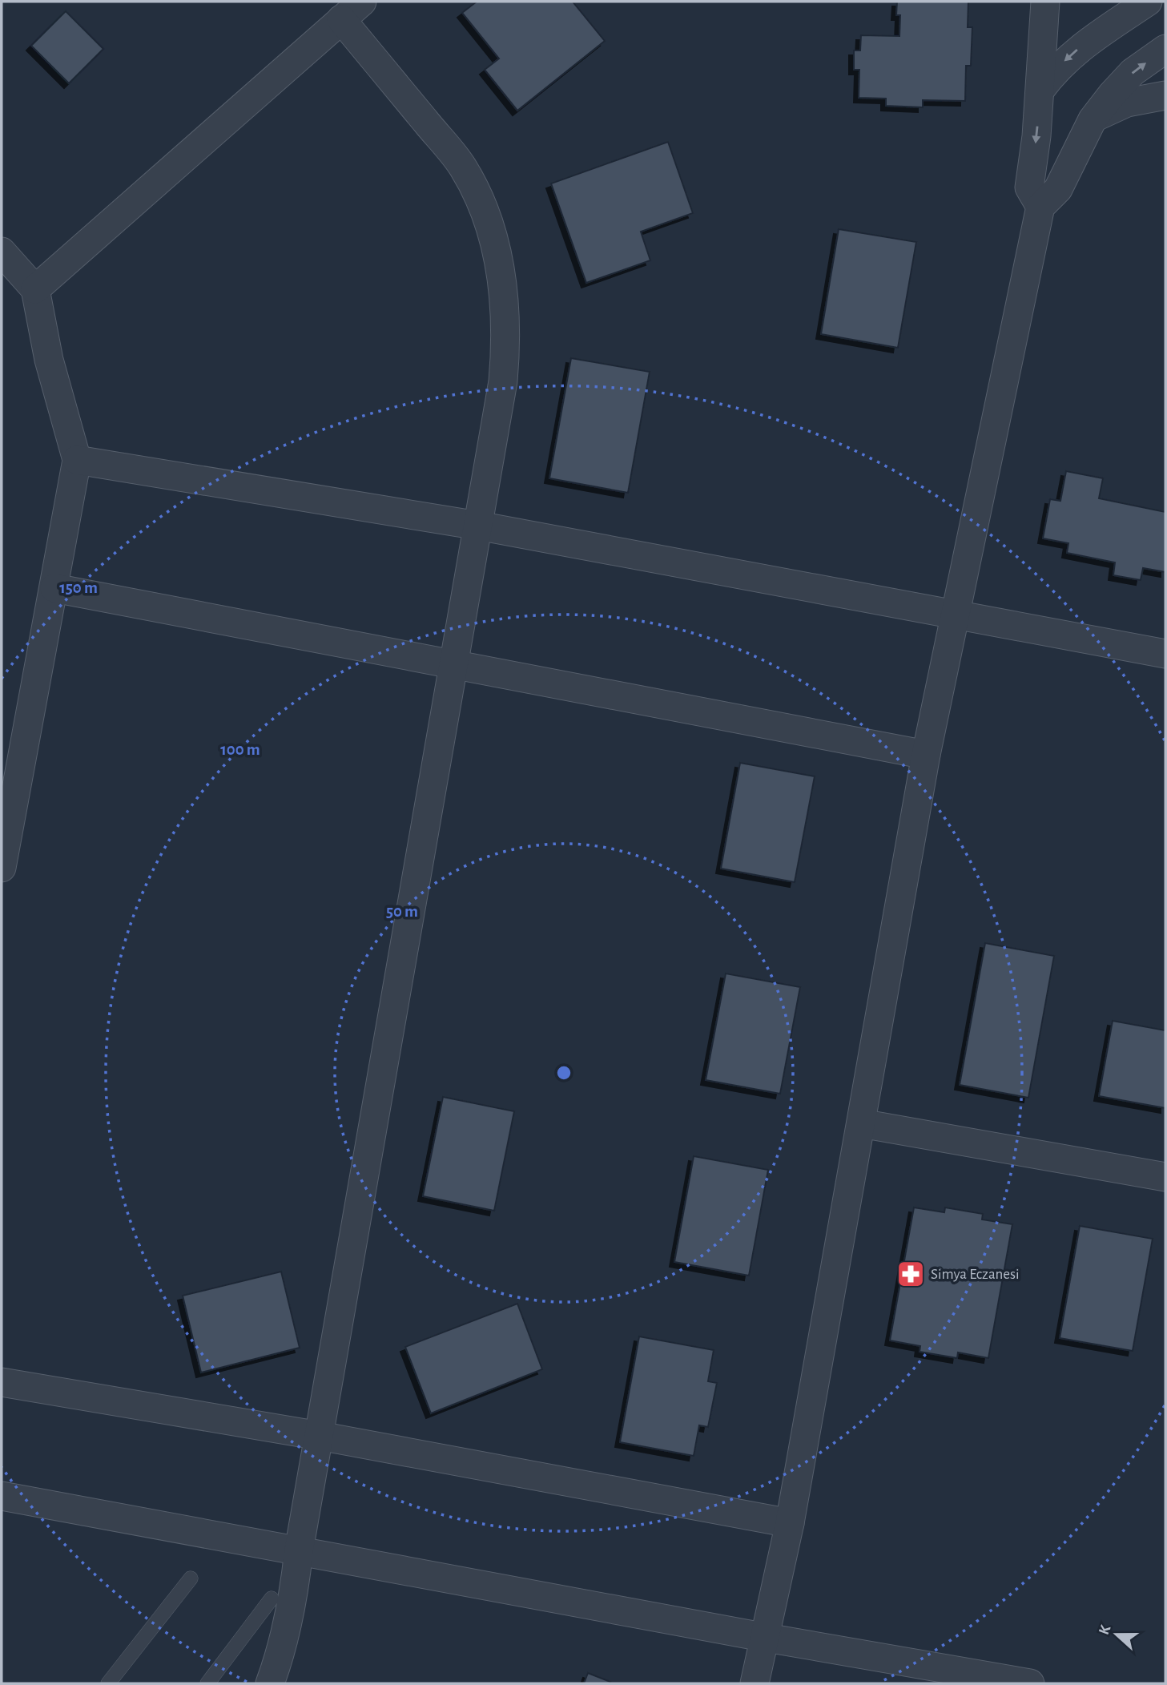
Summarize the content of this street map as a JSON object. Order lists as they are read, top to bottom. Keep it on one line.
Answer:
{"places":{"pharmacy":["Simya Eczanesi"]},"north":"left","rings":["150 m","100 m","50 m"]}
